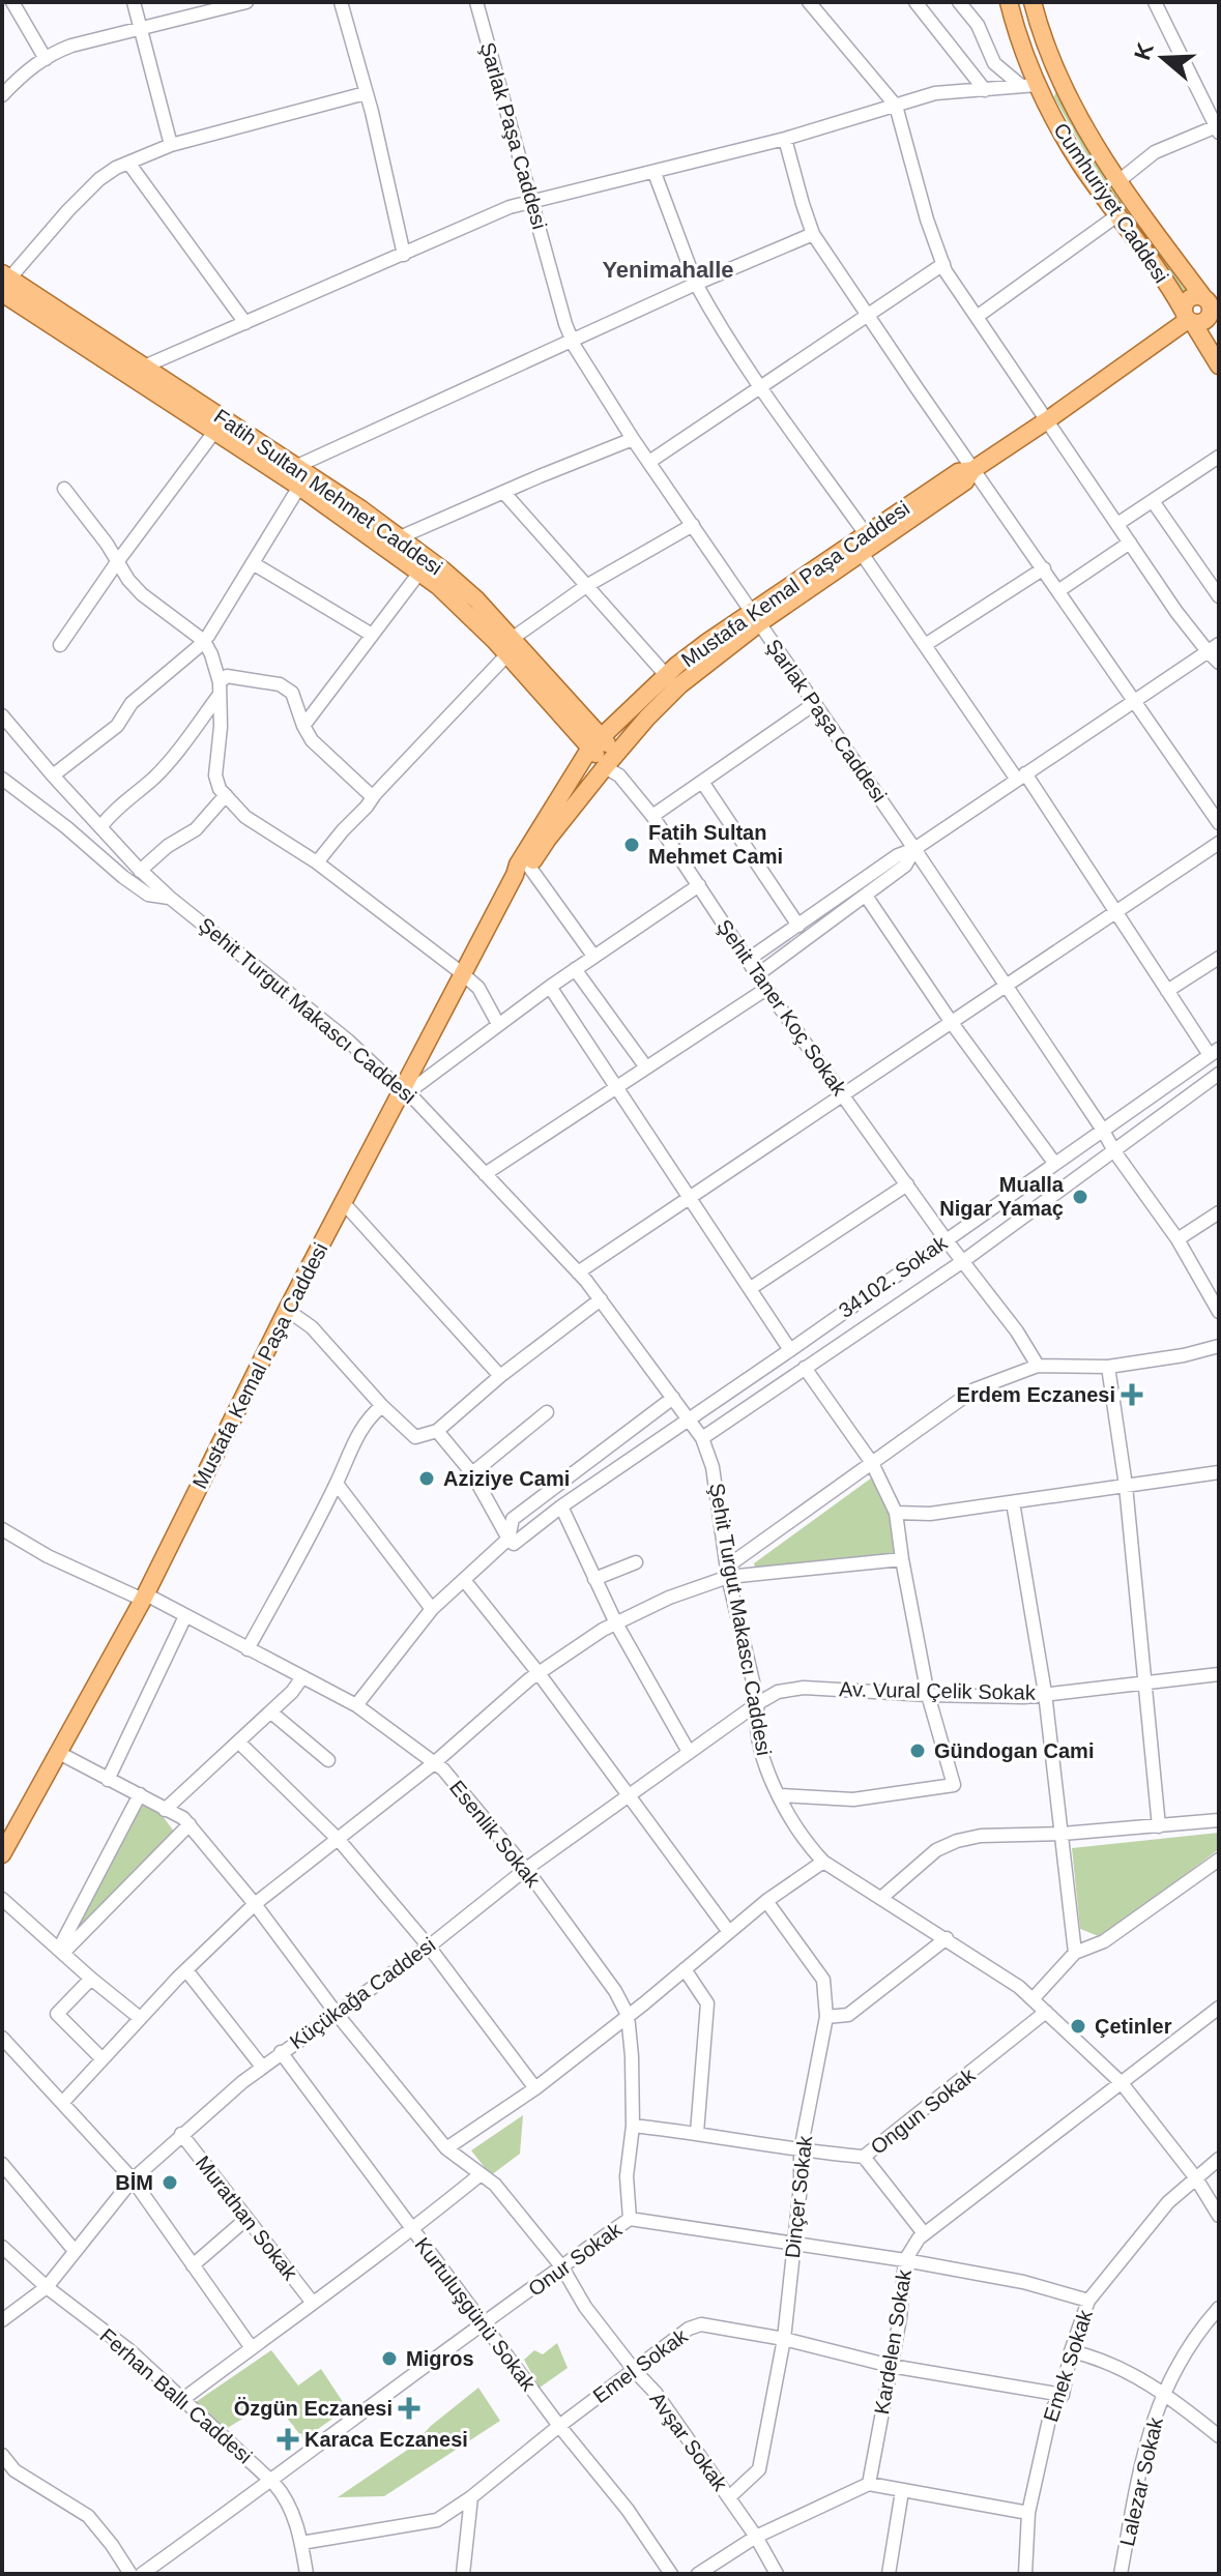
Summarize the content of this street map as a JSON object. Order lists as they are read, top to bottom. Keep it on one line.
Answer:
{"streets":{"main road":["Cumhuriyet Caddesi","Fatih Sultan Mehmet Caddesi","Mustafa Kemal Paşa Caddesi"],"street":["Şarlak Paşa Caddesi","Şehit Taner Koç Sokak","Şehit Turgut Makascı Caddesi","34102. Sokak","Av. Vural Çelik Sokak","Esenlik Sokak","Küçükağa Caddesi","Ongun Sokak","Dinçer Sokak","Murathan Sokak","Onur Sokak","Kurtuluşgünü Sokak","Kardelen Sokak","Emel Sokak","Emek Sokak","Ferhan Ballı Caddesi","Avşar Sokak","Lalezar Sokak"]},"crossings":[["Şarlak Paşa Caddesi","Mustafa Kemal Paşa Caddesi"],["Şarlak Paşa Caddesi","34102. Sokak"],["Cumhuriyet Caddesi","Mustafa Kemal Paşa Caddesi"],["Fatih Sultan Mehmet Caddesi","Mustafa Kemal Paşa Caddesi"],["Fatih Sultan Mehmet Caddesi","Şehit Taner Koç Sokak"],["Mustafa Kemal Paşa Caddesi","Şehit Taner Koç Sokak"],["Mustafa Kemal Paşa Caddesi","Şehit Turgut Makascı Caddesi"],["Mustafa Kemal Paşa Caddesi","Esenlik Sokak"],["Şehit Taner Koç Sokak","34102. Sokak"],["Şehit Turgut Makascı Caddesi","34102. Sokak"],["Şehit Turgut Makascı Caddesi","Av. Vural Çelik Sokak"],["Şehit Turgut Makascı Caddesi","Küçükağa Caddesi"],["Şehit Turgut Makascı Caddesi","Ongun Sokak"],["Şehit Turgut Makascı Caddesi","Kardelen Sokak"],["Şehit Turgut Makascı Caddesi","Emek Sokak"],["Av. Vural Çelik Sokak","Küçükağa Caddesi"],["Esenlik Sokak","Küçükağa Caddesi"],["Esenlik Sokak","Ongun Sokak"],["Esenlik Sokak","Onur Sokak"],["Küçükağa Caddesi","Murathan Sokak"],["Küçükağa Caddesi","Kurtuluşgünü Sokak"],["Küçükağa Caddesi","Ferhan Ballı Caddesi"],["Küçükağa Caddesi","Avşar Sokak"],["Ongun Sokak","Dinçer Sokak"],["Dinçer Sokak","Onur Sokak"],["Dinçer Sokak","Emel Sokak"],["Dinçer Sokak","Avşar Sokak"],["Onur Sokak","Kurtuluşgünü Sokak"],["Onur Sokak","Kardelen Sokak"],["Onur Sokak","Emek Sokak"],["Onur Sokak","Ferhan Ballı Caddesi"],["Onur Sokak","Avşar Sokak"],["Kurtuluşgünü Sokak","Emel Sokak"],["Kardelen Sokak","Emel Sokak"],["Emel Sokak","Emek Sokak"],["Emel Sokak","Ferhan Ballı Caddesi"],["Emel Sokak","Avşar Sokak"]],"districts":["Yenimahalle"],"places":{"other":["Fatih Sultan Mehmet Cami","Mualla Nigar Yamaç","Aziziye Cami","Gündogan Cami","Çetinler","BİM","Migros"],"health":["Erdem Eczanesi","Özgün Eczanesi","Karaca Eczanesi"]},"north":"left"}
